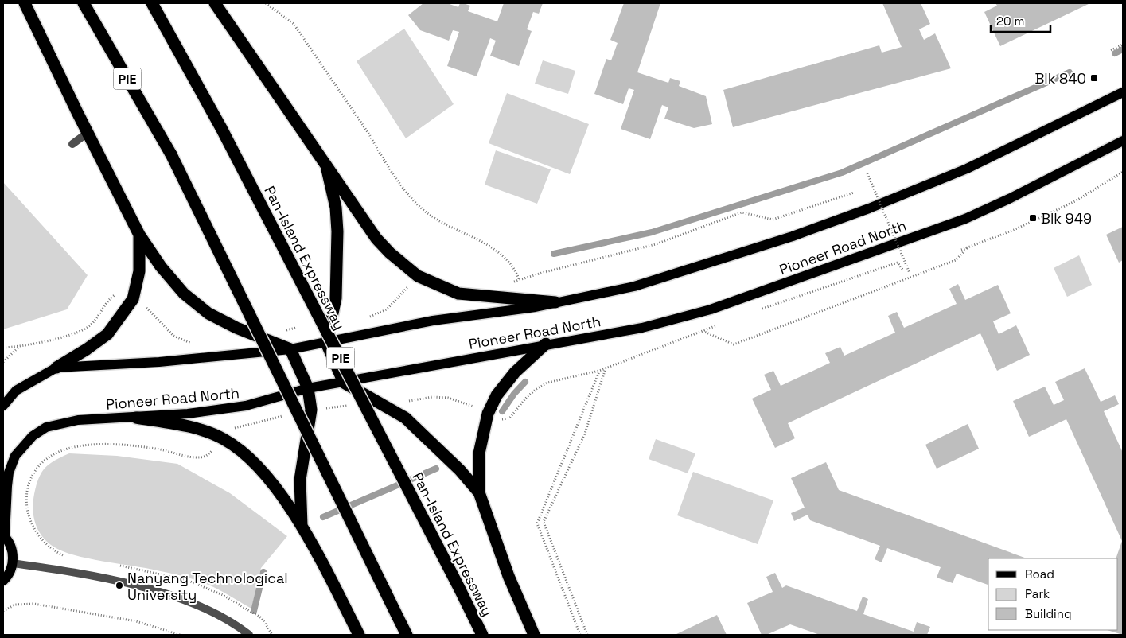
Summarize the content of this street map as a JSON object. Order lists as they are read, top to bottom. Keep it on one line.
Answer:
{"streets":{"highway":["PIE","Pan-Island Expressway"],"main road":["Pioneer Road North"]},"places":{"transit":["Blk 840","Blk 949"],"other":["Nanyang Technological University"]},"legend":["Road","Park","Building"],"scale_bar":"20 m"}
